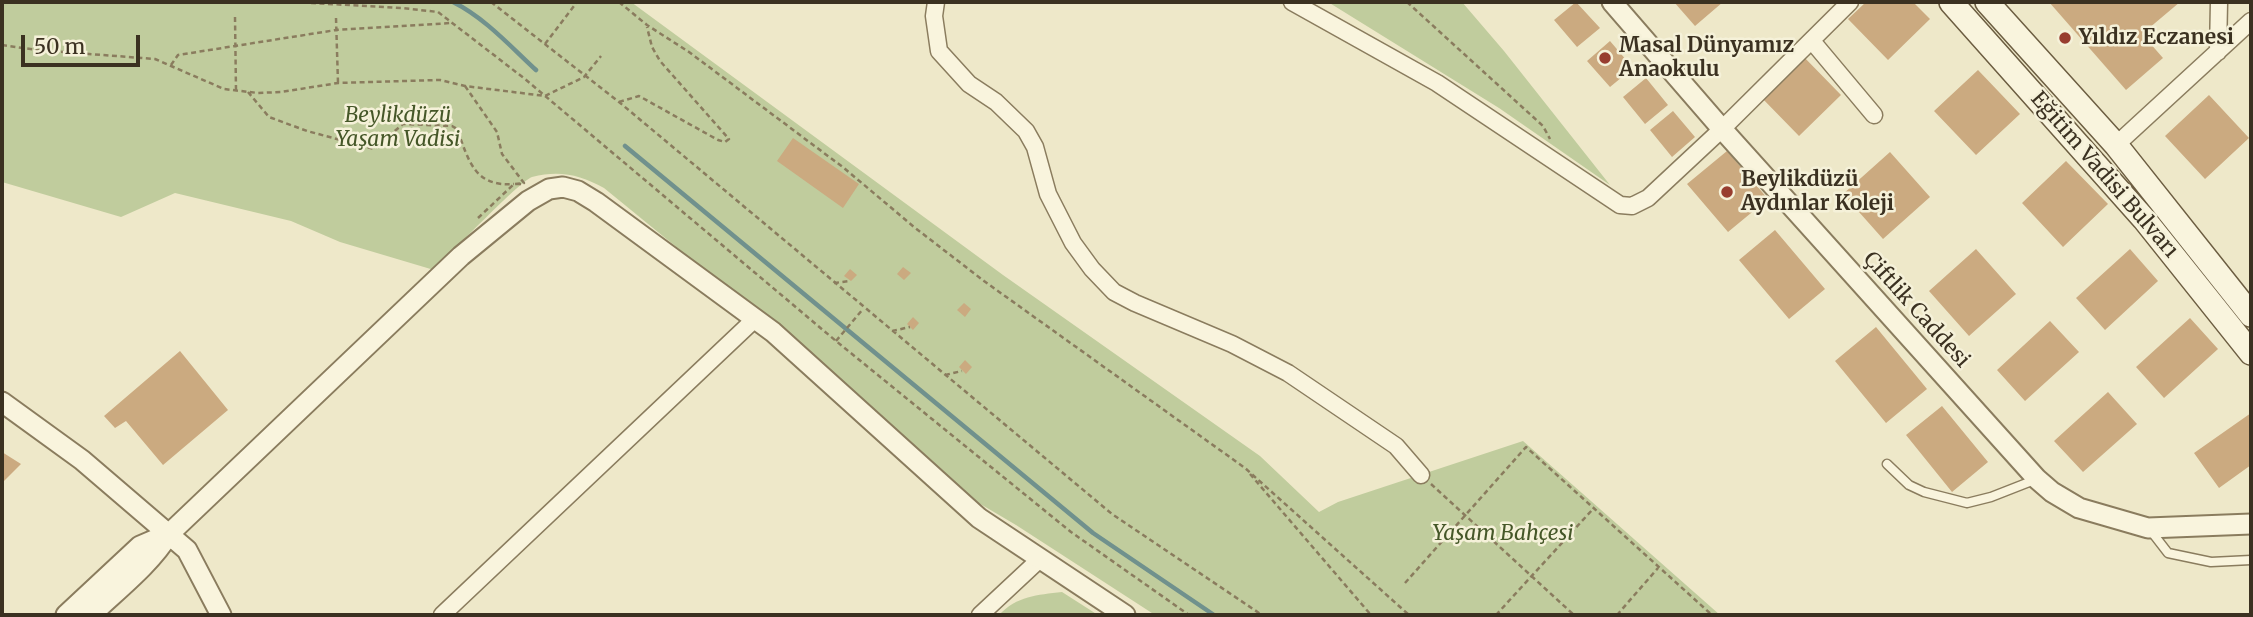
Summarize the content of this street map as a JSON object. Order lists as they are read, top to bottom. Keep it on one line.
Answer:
{"streets":{"main road":["Eğitim Vadisi Bulvarı"],"street":["Çiftlik Caddesi"]},"parks":["Beylikdüzü Yaşam Vadisi","Yaşam Bahçesi"],"places":["Yıldız Eczanesi","Masal Dünyamız Anaokulu","Beylikdüzü Aydınlar Koleji"],"scale_bar":"50 m"}
